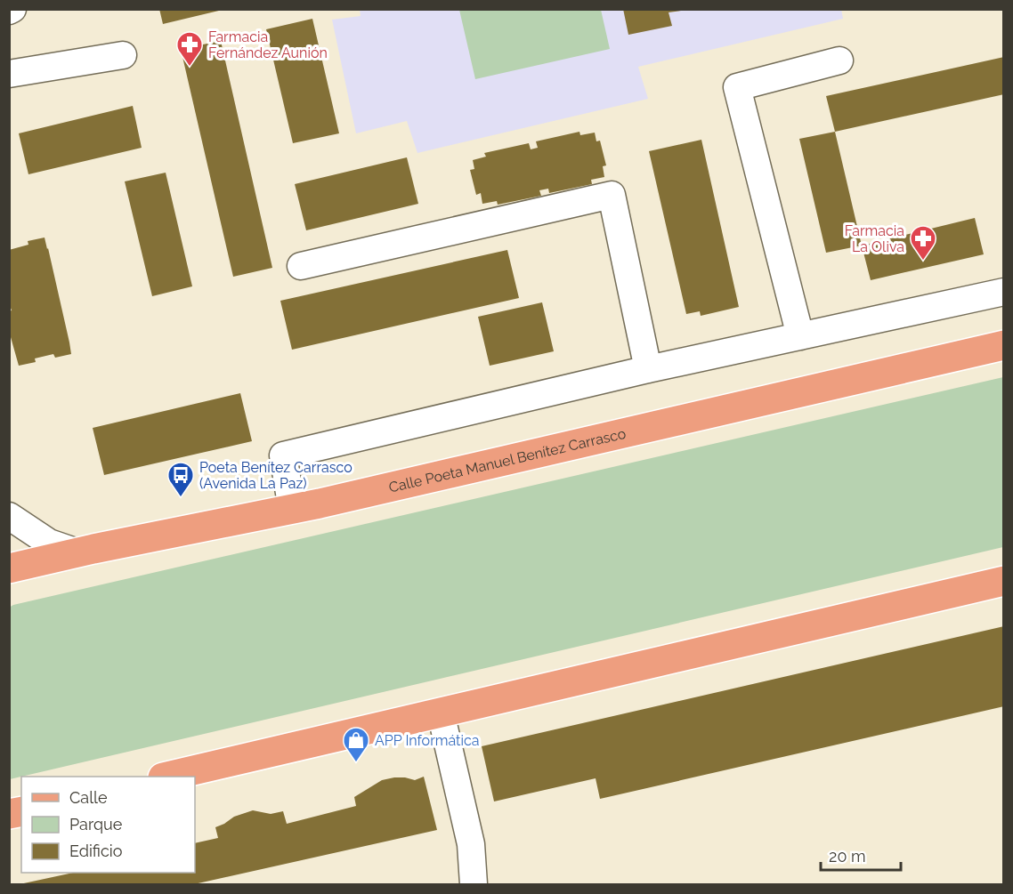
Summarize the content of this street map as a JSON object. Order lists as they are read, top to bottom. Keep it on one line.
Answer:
{"streets":{"main road":["Calle Poeta Manuel Benítez Carrasco"]},"places":{"pharmacy":["Farmacia Fernández Aunión","Farmacia La Oliva"],"bus stop":["Poeta Benítez Carrasco (Avenida La Paz)"],"shop":["APP Informática"]},"legend":["Calle","Parque","Edificio"],"scale_bar":"20 m"}
